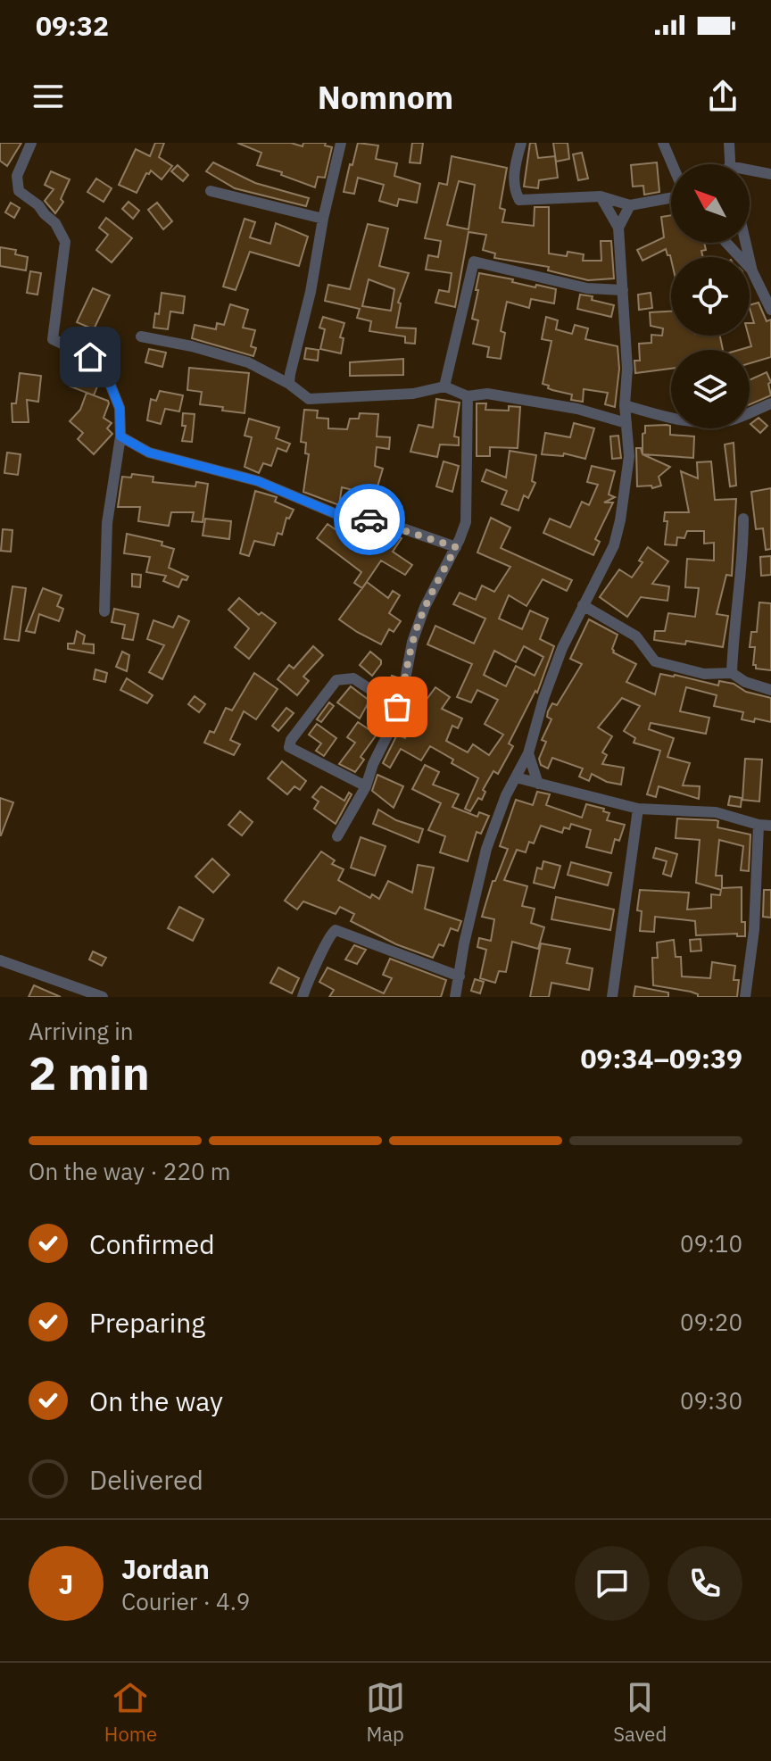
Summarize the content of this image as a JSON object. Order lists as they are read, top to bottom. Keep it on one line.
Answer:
{"north":"top left","page":{"status":"09:32","header":"Nomnom","heading":["2 min","Arriving in","09:34–09:39"],"panel":["Jordan","Courier · 4.9"],"bar":"On the way · 220 m","list":[["Confirmed","09:10"],["Preparing","09:20"],["On the way","09:30"],"Delivered"],"round":"J","tabs":["Home","Map","Saved"]}}
